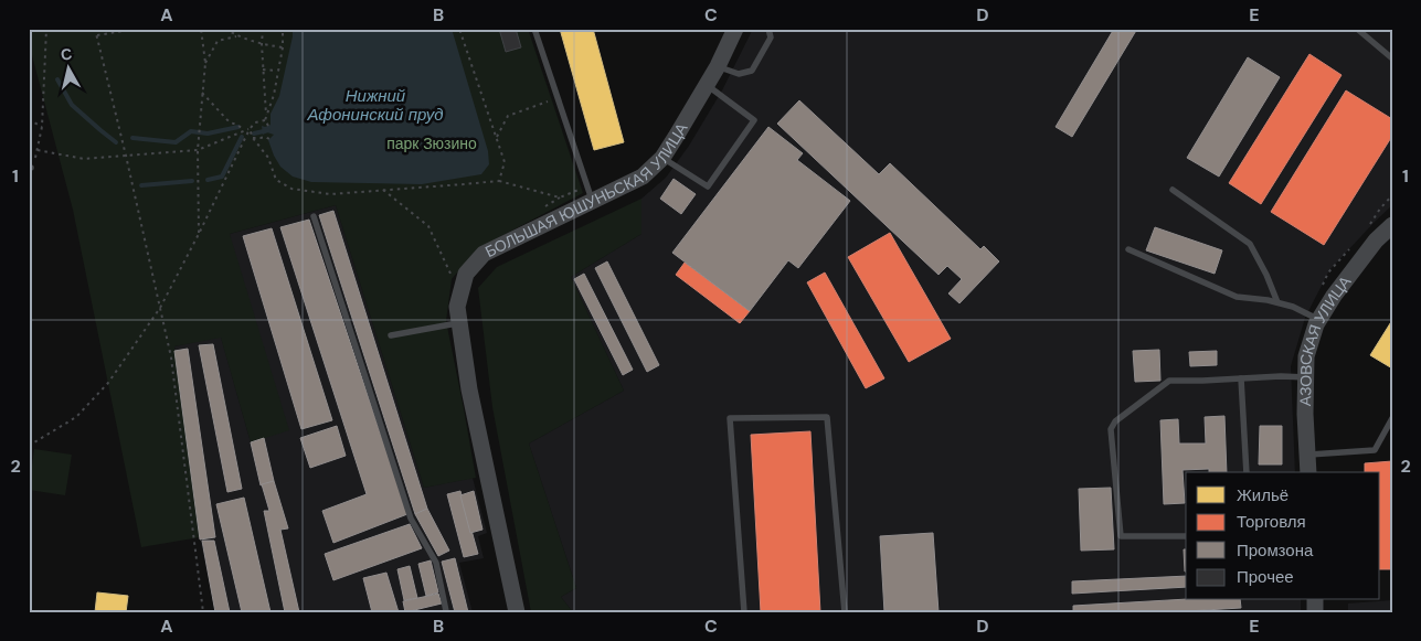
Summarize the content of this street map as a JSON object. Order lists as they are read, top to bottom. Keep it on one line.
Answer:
{"streets":{"street":["БОЛЬШАЯ ЮШУНЬСКАЯ УЛИЦА","АЗОВСКАЯ УЛИЦА"]},"water":["Нижний Афонинский пруд"],"parks":["парк Зюзино"],"legend":["Жильё","Торговля","Промзона","Прочее"],"north":"top","grid":{"columns":["A","B","C","D","E"],"rows":["1","2"]}}
